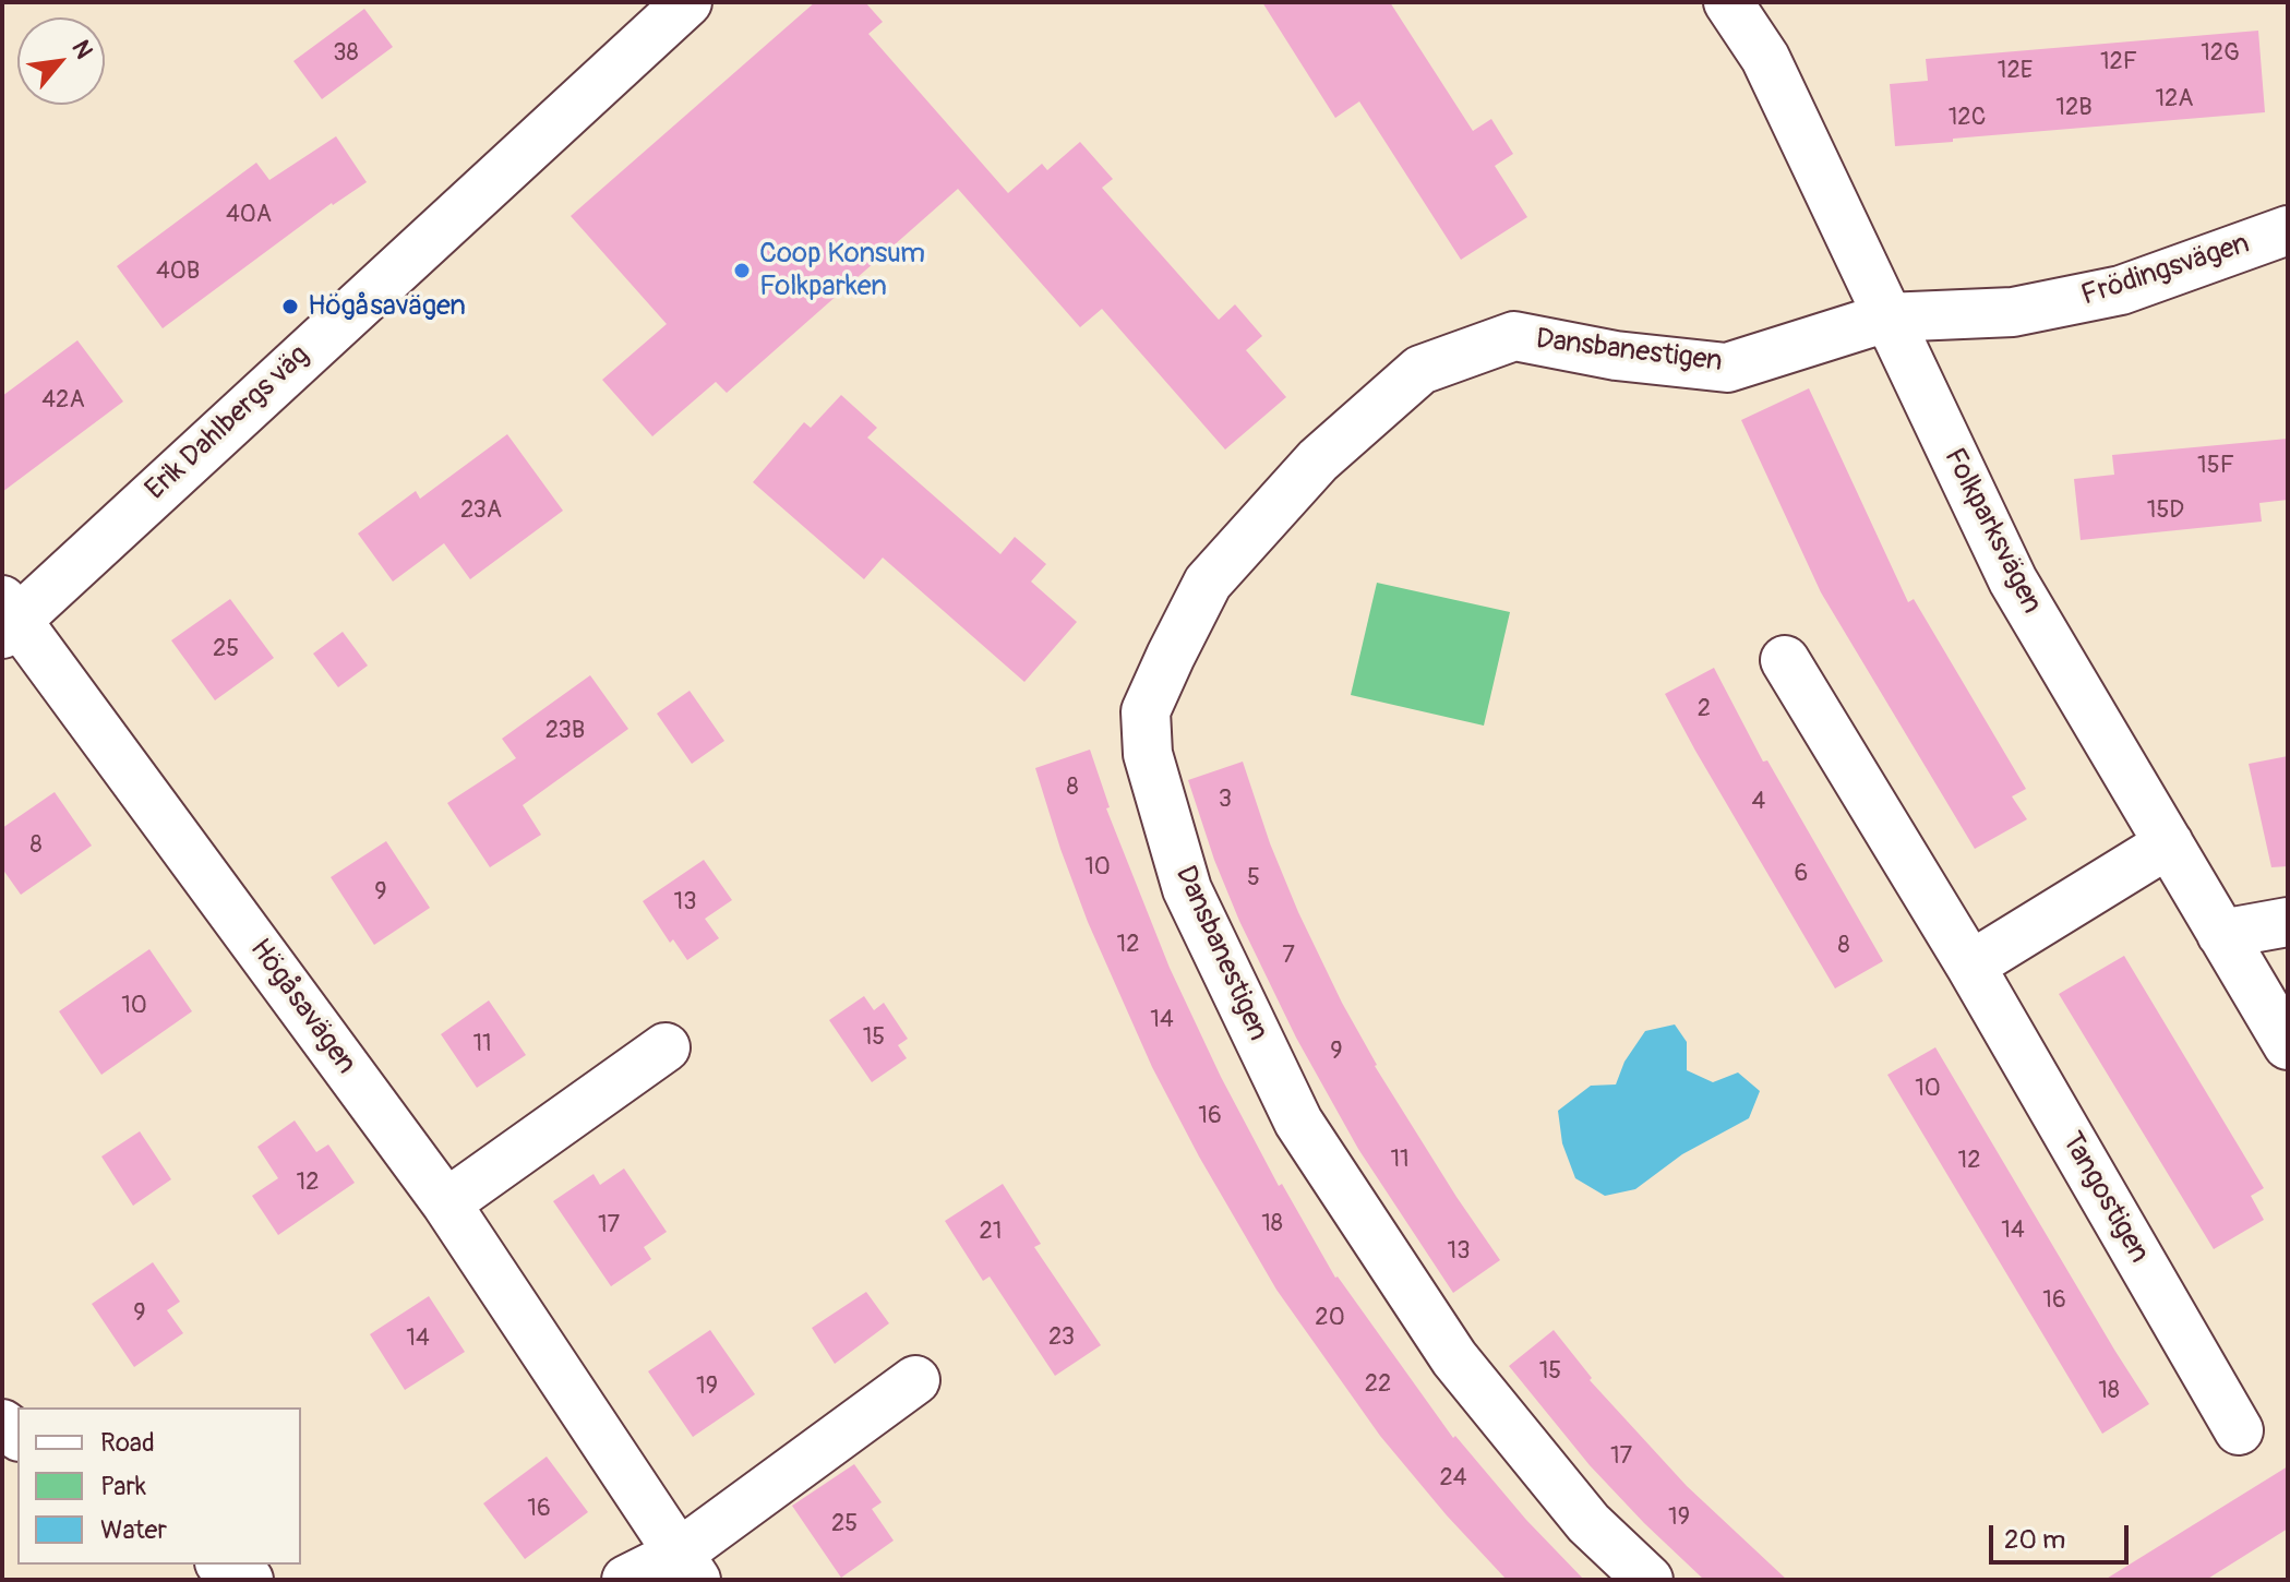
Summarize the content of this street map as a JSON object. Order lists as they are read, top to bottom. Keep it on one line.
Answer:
{"streets":{"street":["Frödingsvägen","Dansbanestigen","Erik Dahlbergs väg","Folkparksvägen","Högåsavägen","Tangostigen"]},"crossings":[["Frödingsvägen","Dansbanestigen"],["Frödingsvägen","Folkparksvägen"],["Dansbanestigen","Folkparksvägen"],["Erik Dahlbergs väg","Högåsavägen"]],"places":["Coop Konsum Folkparken","Högåsavägen"],"house_numbers":["38","12G","12F","12E","12A","12B","12C","40A","40B","42A","15F","23A","15D","25","2","23B","8","3","4","8","10","6","5","9","13","12","8","7","10","14","15","11","9","10","16","11","12","12","18","17","14","21","13","16","9","20","23","14","15","22","19","18","17","24","16","19","25"],"legend":["Road","Park","Water"],"scale_bar":"20 m","north":"top right"}
